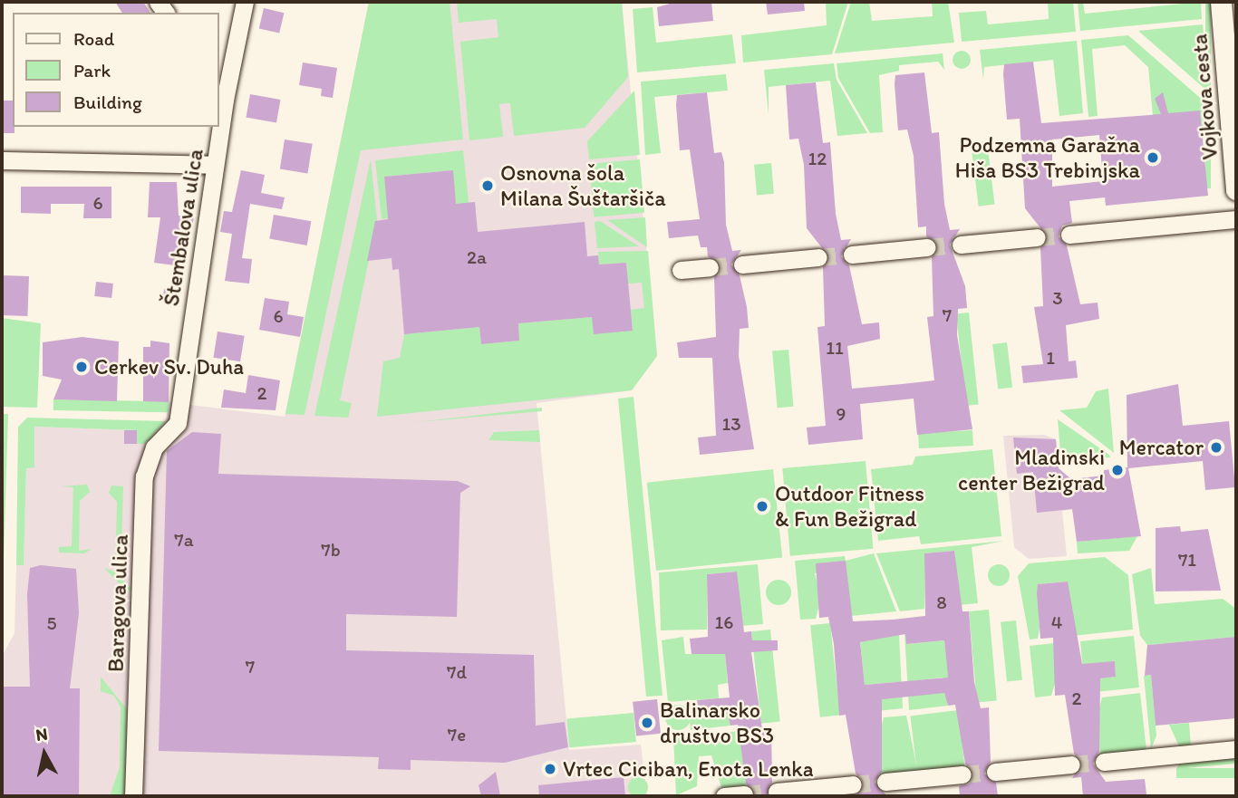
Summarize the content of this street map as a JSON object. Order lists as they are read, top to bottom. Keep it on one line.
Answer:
{"streets":{"street":["Vojkova cesta","Štembalova ulica","Baragova ulica"]},"crossings":[["Štembalova ulica","Baragova ulica"]],"places":["Podzemna Garažna Hiša BS3 Trebinjska","Osnovna šola Milana Šuštaršiča","Cerkev Sv. Duha","Mercator","Mladinski center Bežigrad","Outdoor Fitness & Fun Bežigrad","Balinarsko društvo BS3","Vrtec Ciciban, Enota Lenka"],"house_numbers":["12","6","2a","3","7","6","11","1","2","9","13","7a","7b","71","8","16","4","5","7","7d","2","7e"],"legend":["Road","Park","Building"],"north":"top"}
